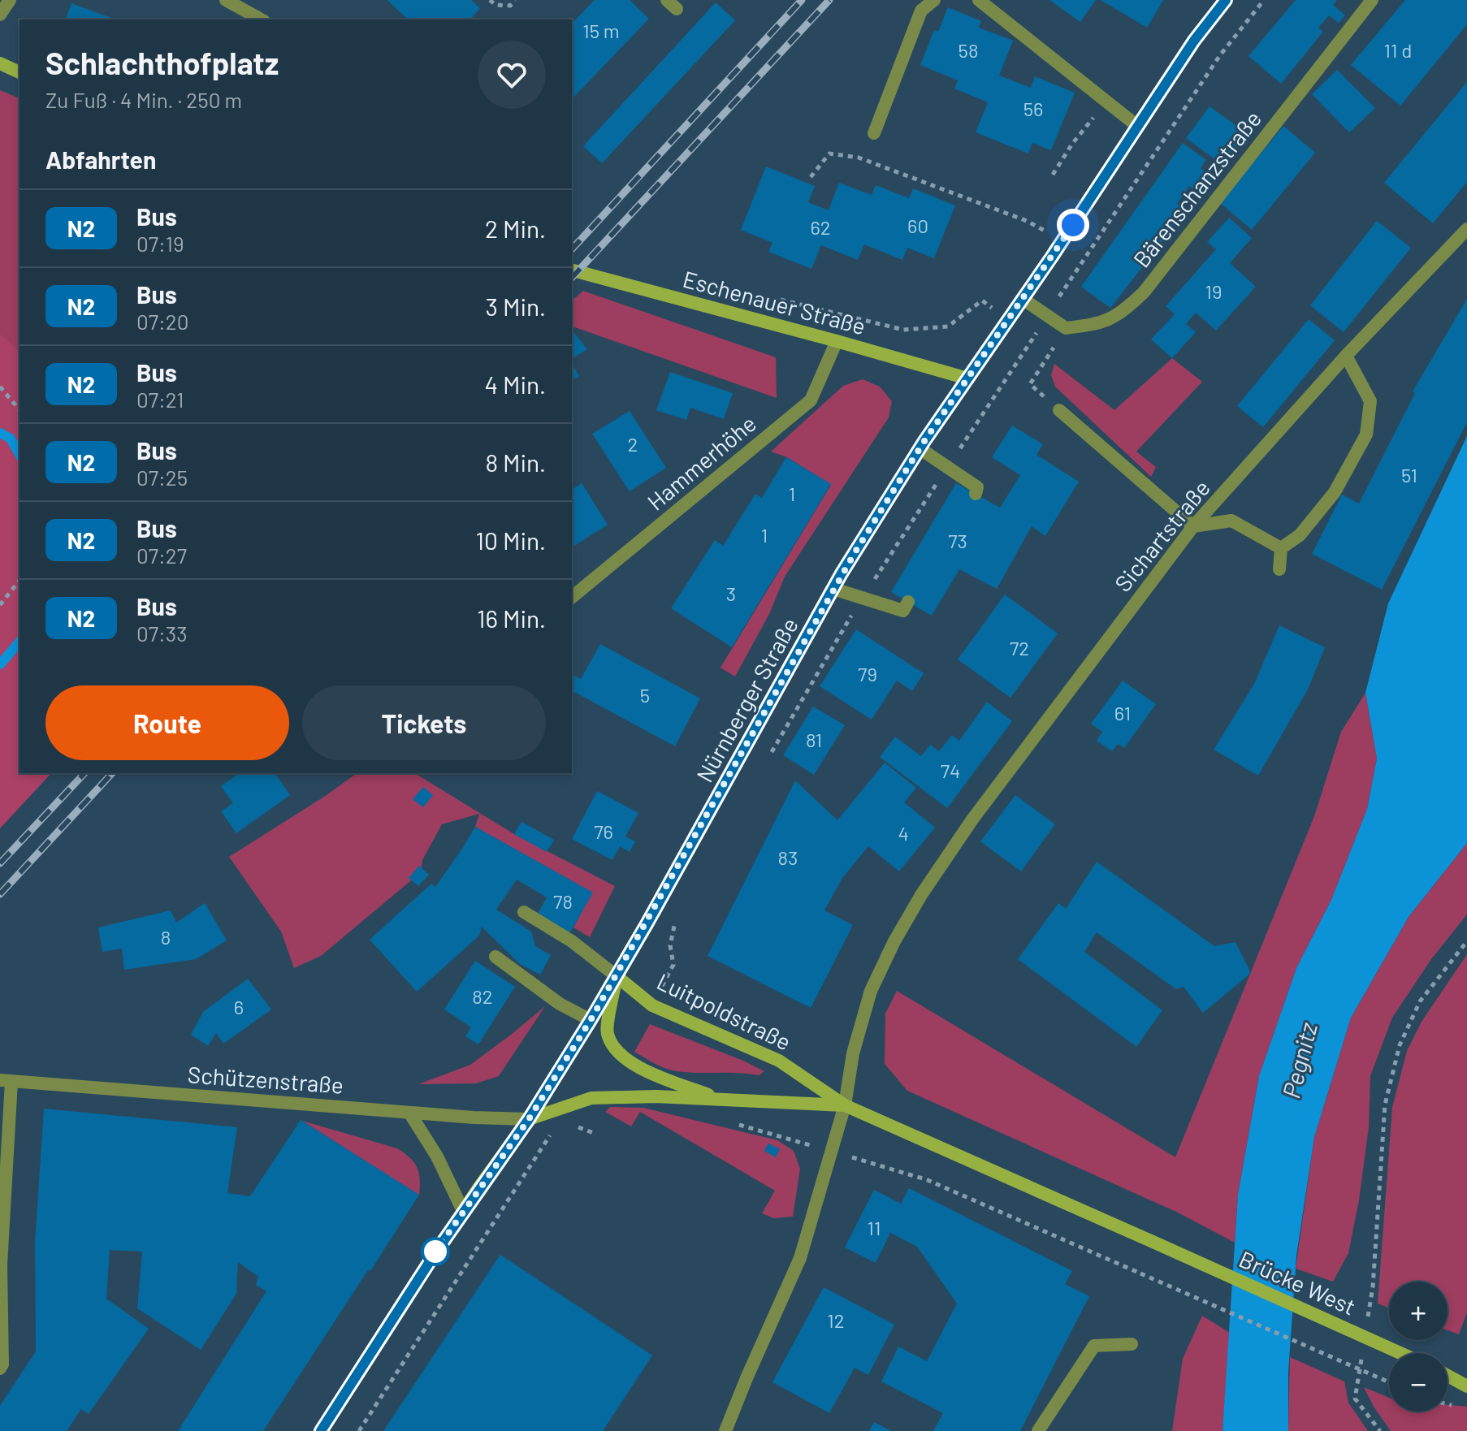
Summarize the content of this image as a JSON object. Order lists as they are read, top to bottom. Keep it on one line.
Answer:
{"streets":{"main road":["Eschenauer Straße","Nürnberger Straße","Luitpoldstraße","Brücke West"],"street":["Bärenschanzstraße","Hammerhöhe","Sichartstraße","Schützenstraße"]},"crossings":[["Bärenschanzstraße","Nürnberger Straße"],["Eschenauer Straße","Hammerhöhe"],["Eschenauer Straße","Nürnberger Straße"],["Sichartstraße","Luitpoldstraße"],["Nürnberger Straße","Luitpoldstraße"],["Nürnberger Straße","Schützenstraße"],["Luitpoldstraße","Schützenstraße"],["Luitpoldstraße","Brücke West"]],"water":["Pegnitz"],"lines":["bus line N2"],"house_numbers":["15 m","58","11 d","56","60","62","19","2","51","1","1","73","3","72","79","5","61","81","74","76","4","83","78","8","82","6","11","12"],"page":{"heading":[["Schlachthofplatz","Zu Fuß · 4 Min. · 250 m"],"Abfahrten"],"list":[{"mark":"N2","name":"Bus","note":"07:19","value":"2 Min."},{"mark":"N2","name":"Bus","note":"07:20","value":"3 Min."},{"mark":"N2","name":"Bus","note":"07:21","value":"4 Min."},{"mark":"N2","name":"Bus","note":"07:25","value":"8 Min."},{"mark":"N2","name":"Bus","note":"07:27","value":"10 Min."},{"mark":"N2","name":"Bus","note":"07:33","value":"16 Min."}],"buttons":["Route","Tickets"],"map_buttons":["+","−"]}}
